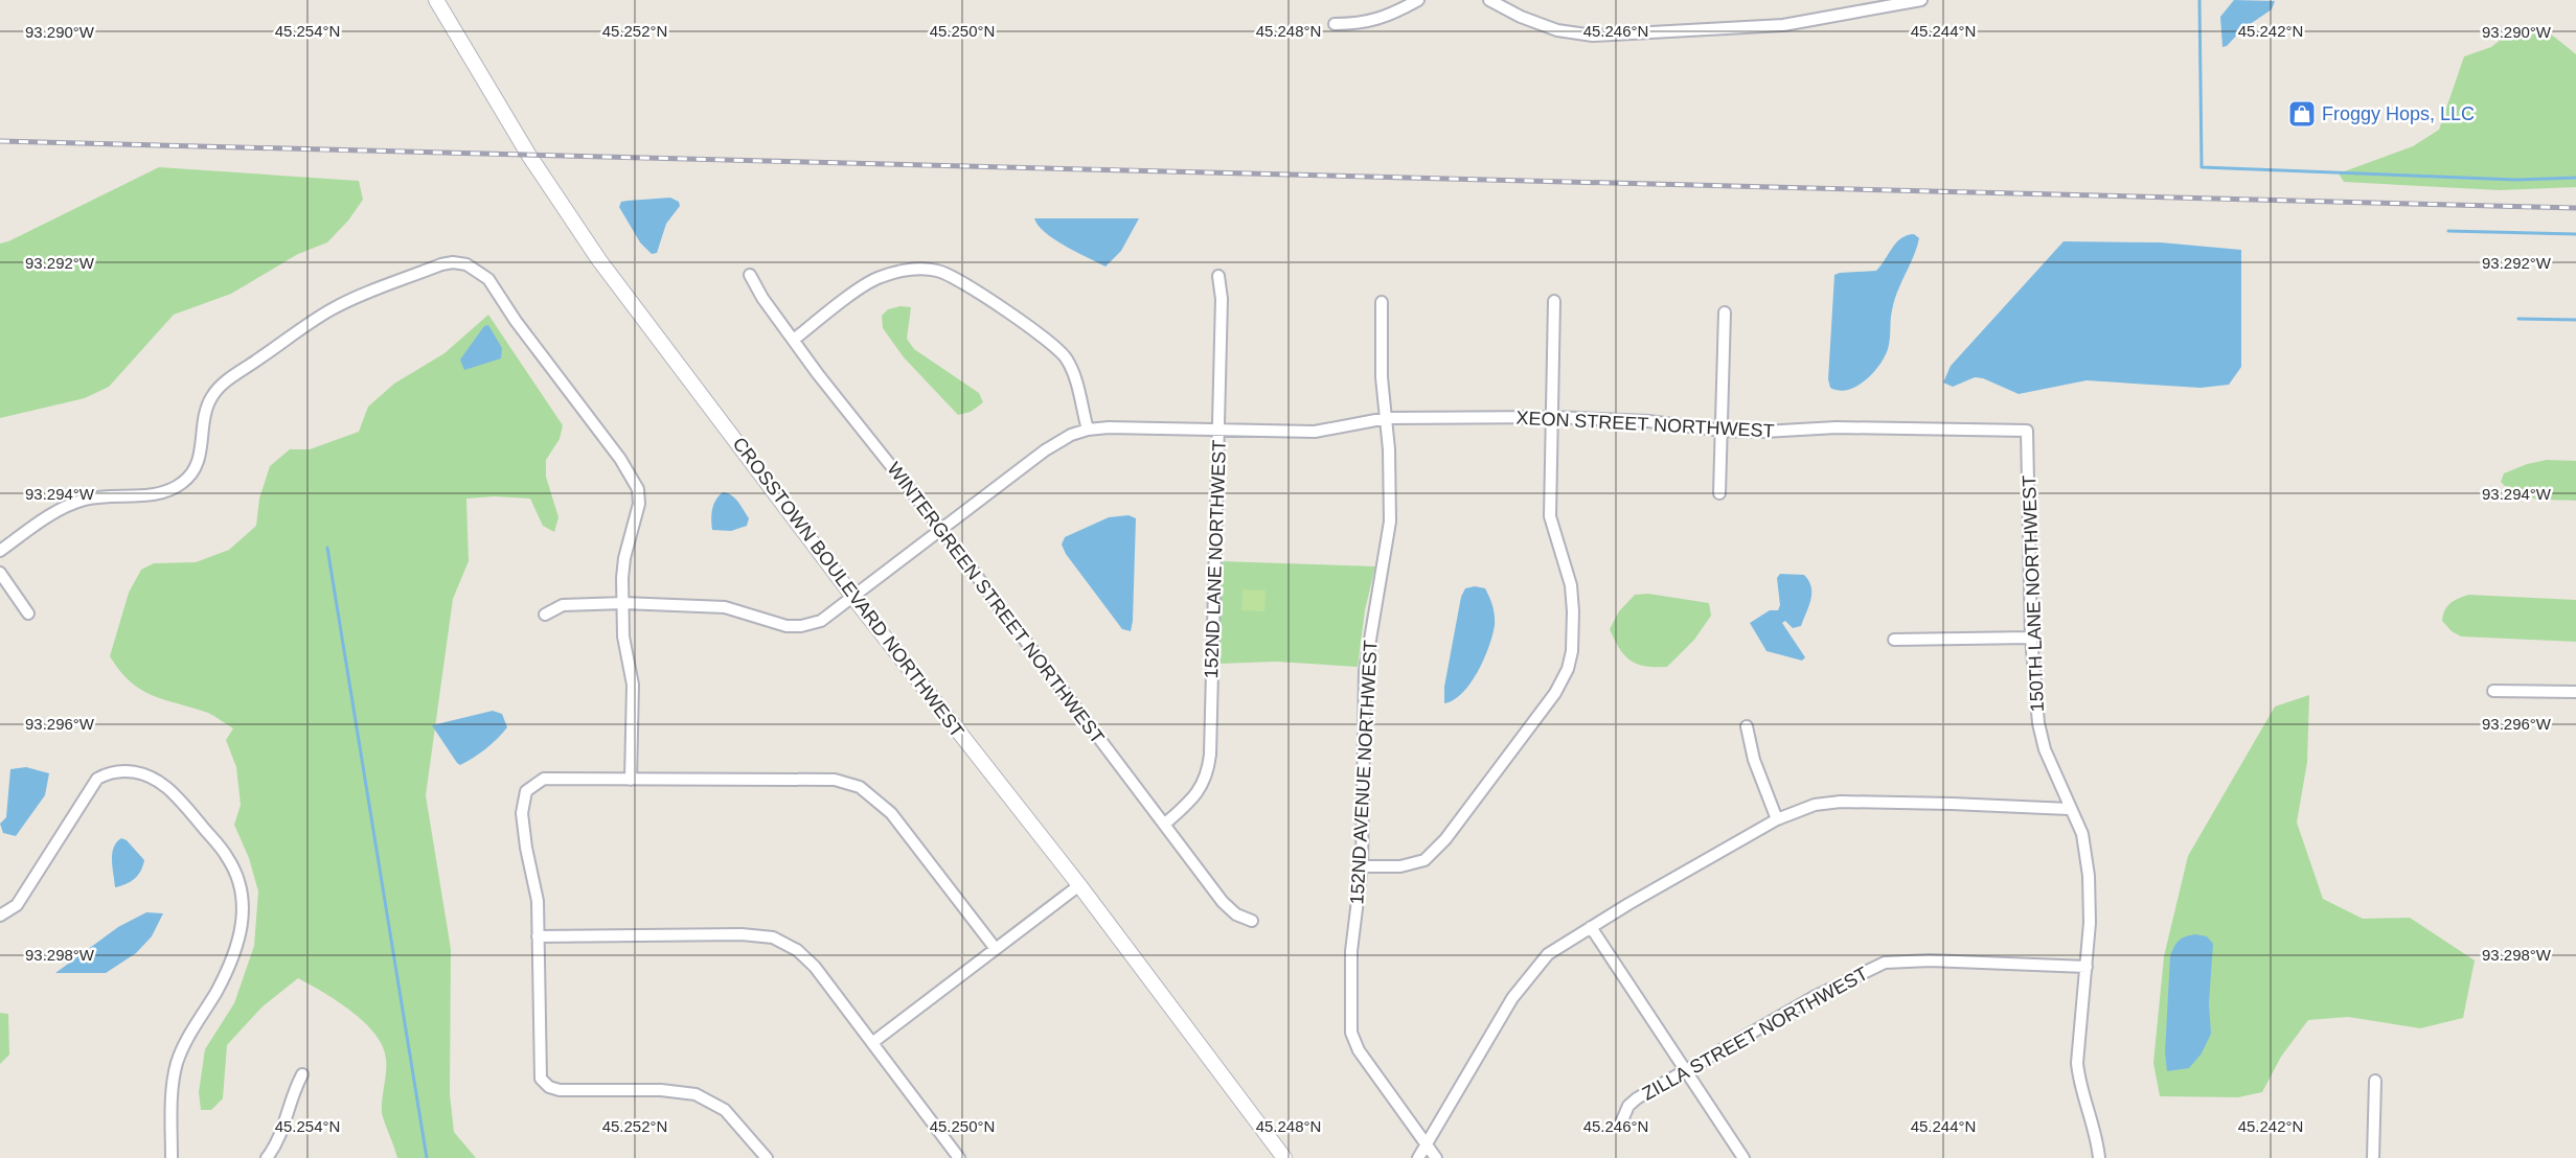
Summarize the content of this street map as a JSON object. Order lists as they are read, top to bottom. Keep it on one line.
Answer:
{"streets":{"street":["XEON STREET NORTHWEST","152ND LANE NORTHWEST","CROSSTOWN BOULEVARD NORTHWEST","150TH LANE NORTHWEST","WINTERGREEN STREET NORTHWEST","152ND AVENUE NORTHWEST","ZILLA STREET NORTHWEST"]},"crossings":[["XEON STREET NORTHWEST","152ND LANE NORTHWEST"],["XEON STREET NORTHWEST","CROSSTOWN BOULEVARD NORTHWEST"],["XEON STREET NORTHWEST","150TH LANE NORTHWEST"],["XEON STREET NORTHWEST","WINTERGREEN STREET NORTHWEST"],["XEON STREET NORTHWEST","152ND AVENUE NORTHWEST"],["152ND LANE NORTHWEST","WINTERGREEN STREET NORTHWEST"],["150TH LANE NORTHWEST","ZILLA STREET NORTHWEST"]],"places":{"shop":["Froggy Hops, LLC"]},"coordinates":["45.254°N","45.252°N","45.250°N","45.248°N","45.246°N","45.244°N","45.242°N","93.290°W","93.292°W","93.294°W","93.296°W","93.298°W"]}
